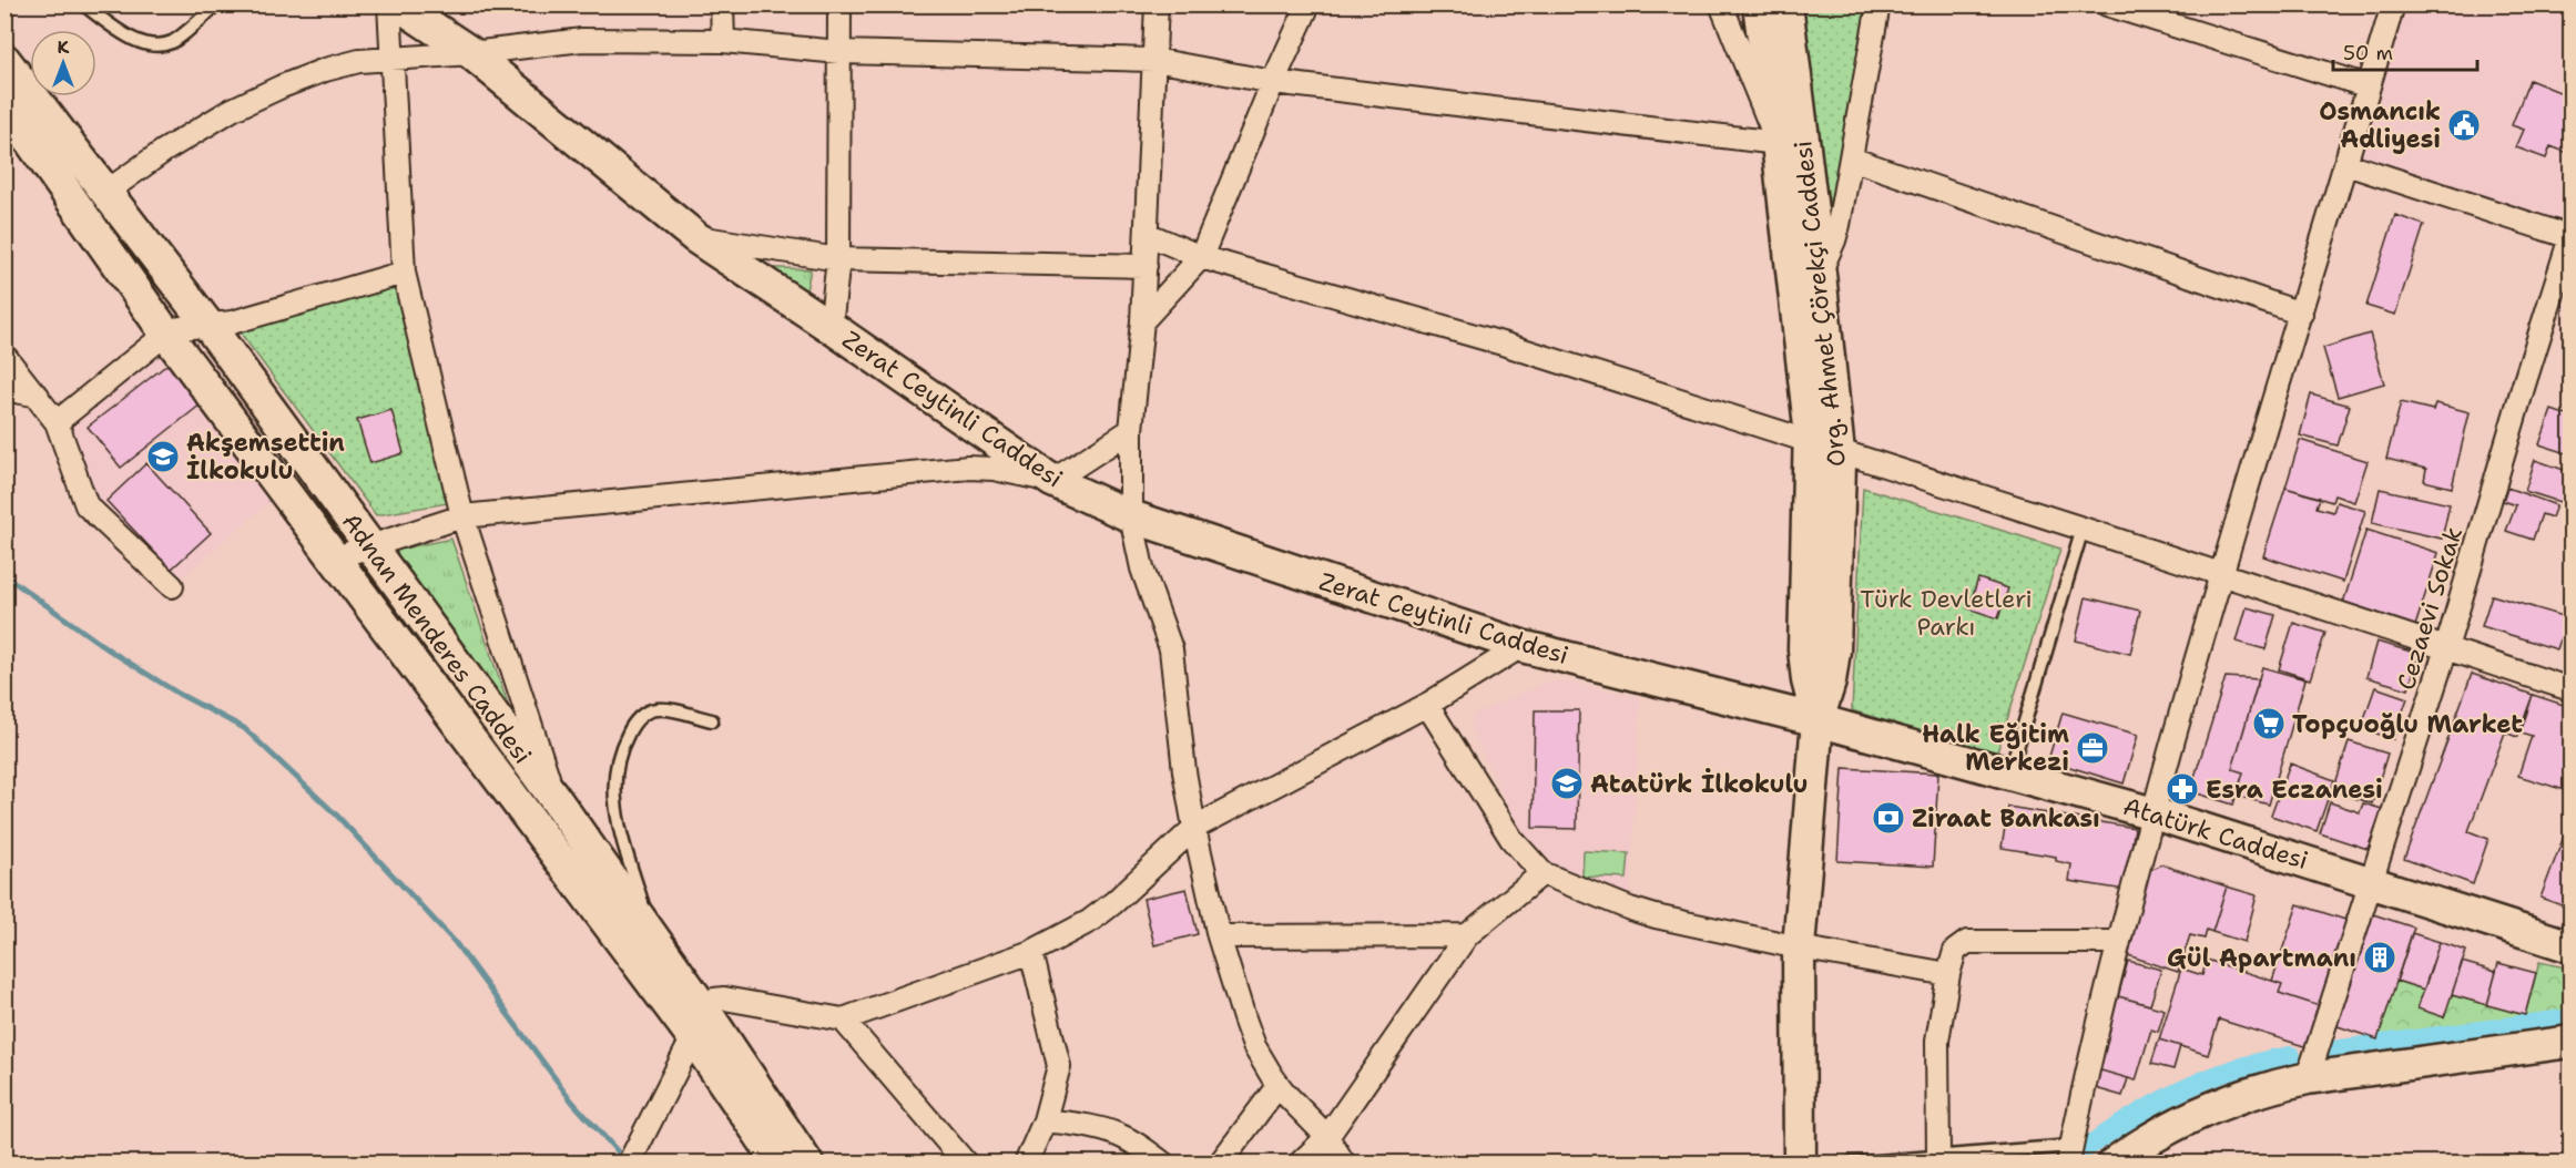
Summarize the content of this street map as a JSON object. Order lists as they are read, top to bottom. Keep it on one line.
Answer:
{"streets":{"main road":["Org. Ahmet Çörekçi Caddesi","Zerat Ceytinli Caddesi","Adnan Menderes Caddesi","Atatürk Caddesi"],"street":["Cezaevi Sokak"]},"crossings":[["Org. Ahmet Çörekçi Caddesi","Zerat Ceytinli Caddesi"],["Org. Ahmet Çörekçi Caddesi","Atatürk Caddesi"],["Zerat Ceytinli Caddesi","Atatürk Caddesi"],["Cezaevi Sokak","Atatürk Caddesi"]],"parks":["Türk Devletleri Parkı"],"places":{"public building":["Osmancık Adliyesi"],"school or university":["Akşemsettin İlkokulu","Atatürk İlkokulu"],"supermarket":["Topçuoğlu Market"],"office":["Halk Eğitim Merkezi"],"pharmacy":["Esra Eczanesi"],"bank":["Ziraat Bankası"],"building":["Gül Apartmanı"]},"scale_bar":"50 m","north":"top"}
